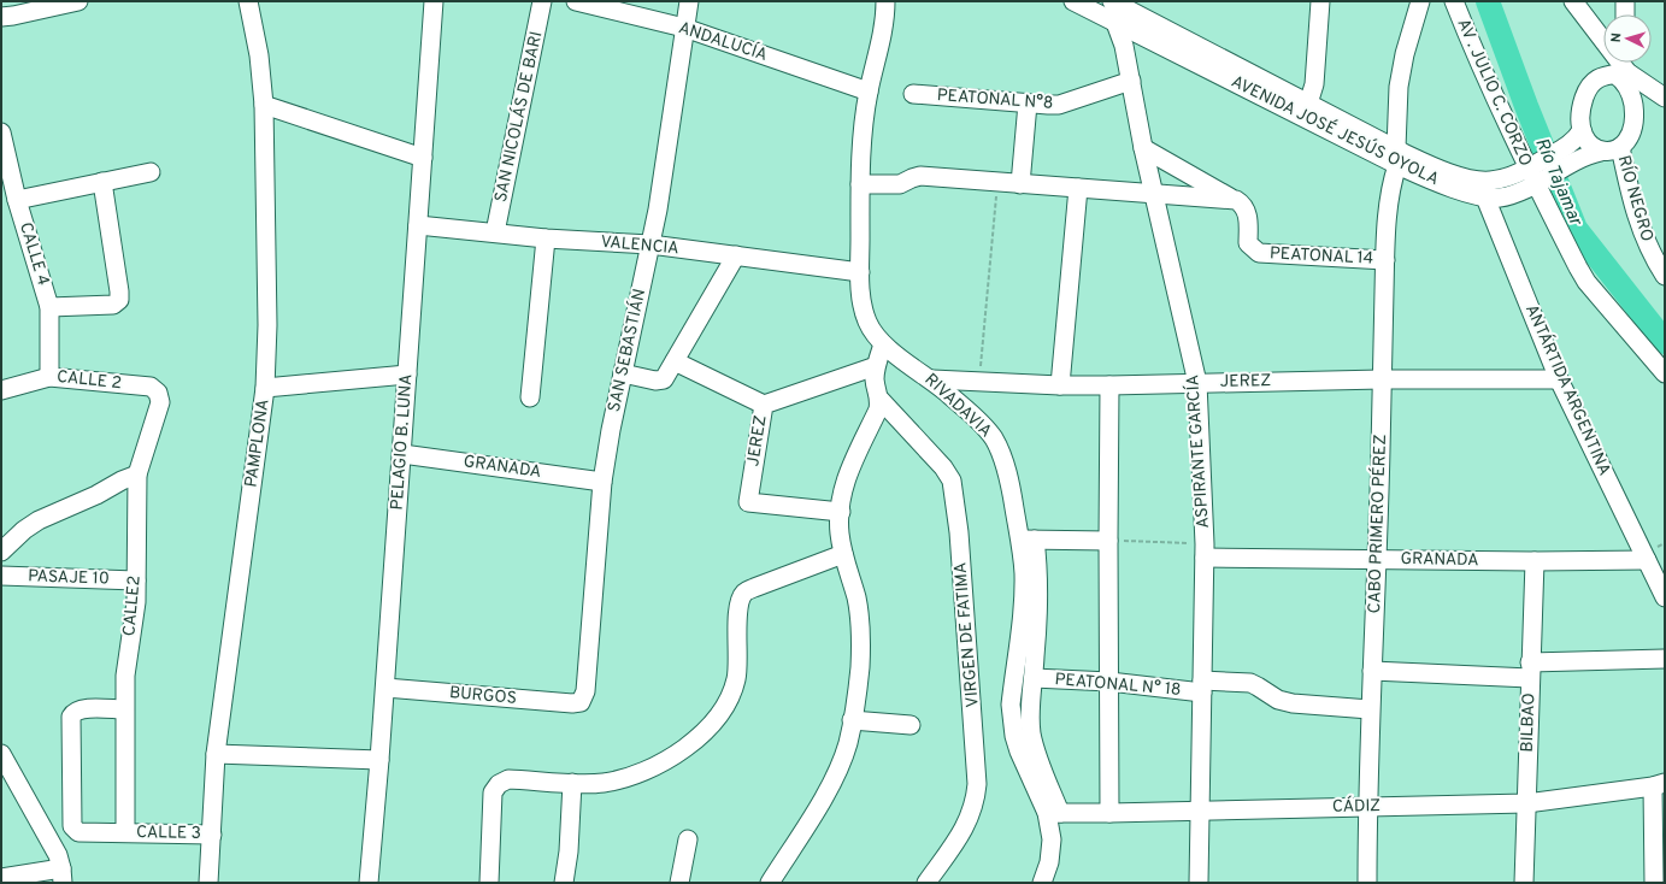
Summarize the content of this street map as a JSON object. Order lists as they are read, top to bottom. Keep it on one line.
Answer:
{"streets":{"street":["ANDALUCÍA","AV . JULIO C. CORZO","PEATONAL N°8","SAN NICOLÁS DE BARI","AVENIDA JOSÉ JESÚS OYOLA","RÍO NEGRO","VALENCIA","CALLE 4","PEATONAL 14","SAN SEBASTIÁN","CALLE 2","JEREZ","ANTÁRTIDA ARGENTINA","RIVADAVIA","PELAGIO B. LUNA","PAMPLONA","ASPIRANTE GARCÍA","GRANADA","CABO PRIMERO PÉREZ","PASAJE 10","CALLE2","VIRGEN DE FATIMA","PEATONAL N° 18","BURGOS","BILBAO","CÁDIZ","CALLE 3"]},"crossings":[["ANDALUCÍA","SAN SEBASTIÁN"],["ANDALUCÍA","RIVADAVIA"],["PEATONAL N°8","ASPIRANTE GARCÍA"],["SAN NICOLÁS DE BARI","VALENCIA"],["AVENIDA JOSÉ JESÚS OYOLA","ASPIRANTE GARCÍA"],["AVENIDA JOSÉ JESÚS OYOLA","CABO PRIMERO PÉREZ"],["VALENCIA","SAN SEBASTIÁN"],["VALENCIA","RIVADAVIA"],["VALENCIA","PELAGIO B. LUNA"],["CALLE 4","CALLE 2"],["PEATONAL 14","CABO PRIMERO PÉREZ"],["SAN SEBASTIÁN","GRANADA"],["SAN SEBASTIÁN","BURGOS"],["CALLE 2","CALLE2"],["JEREZ","ANTÁRTIDA ARGENTINA"],["JEREZ","RIVADAVIA"],["JEREZ","ASPIRANTE GARCÍA"],["JEREZ","CABO PRIMERO PÉREZ"],["ANTÁRTIDA ARGENTINA","GRANADA"],["RIVADAVIA","CÁDIZ"],["PELAGIO B. LUNA","GRANADA"],["PELAGIO B. LUNA","BURGOS"],["PAMPLONA","CALLE 3"],["ASPIRANTE GARCÍA","GRANADA"],["ASPIRANTE GARCÍA","PEATONAL N° 18"],["ASPIRANTE GARCÍA","CÁDIZ"],["GRANADA","CABO PRIMERO PÉREZ"],["GRANADA","BILBAO"],["CABO PRIMERO PÉREZ","PEATONAL N° 18"],["CABO PRIMERO PÉREZ","CÁDIZ"],["PASAJE 10","CALLE2"],["CALLE2","CALLE 3"],["BILBAO","CÁDIZ"]],"water":["Río Tajamar"],"north":"left"}
